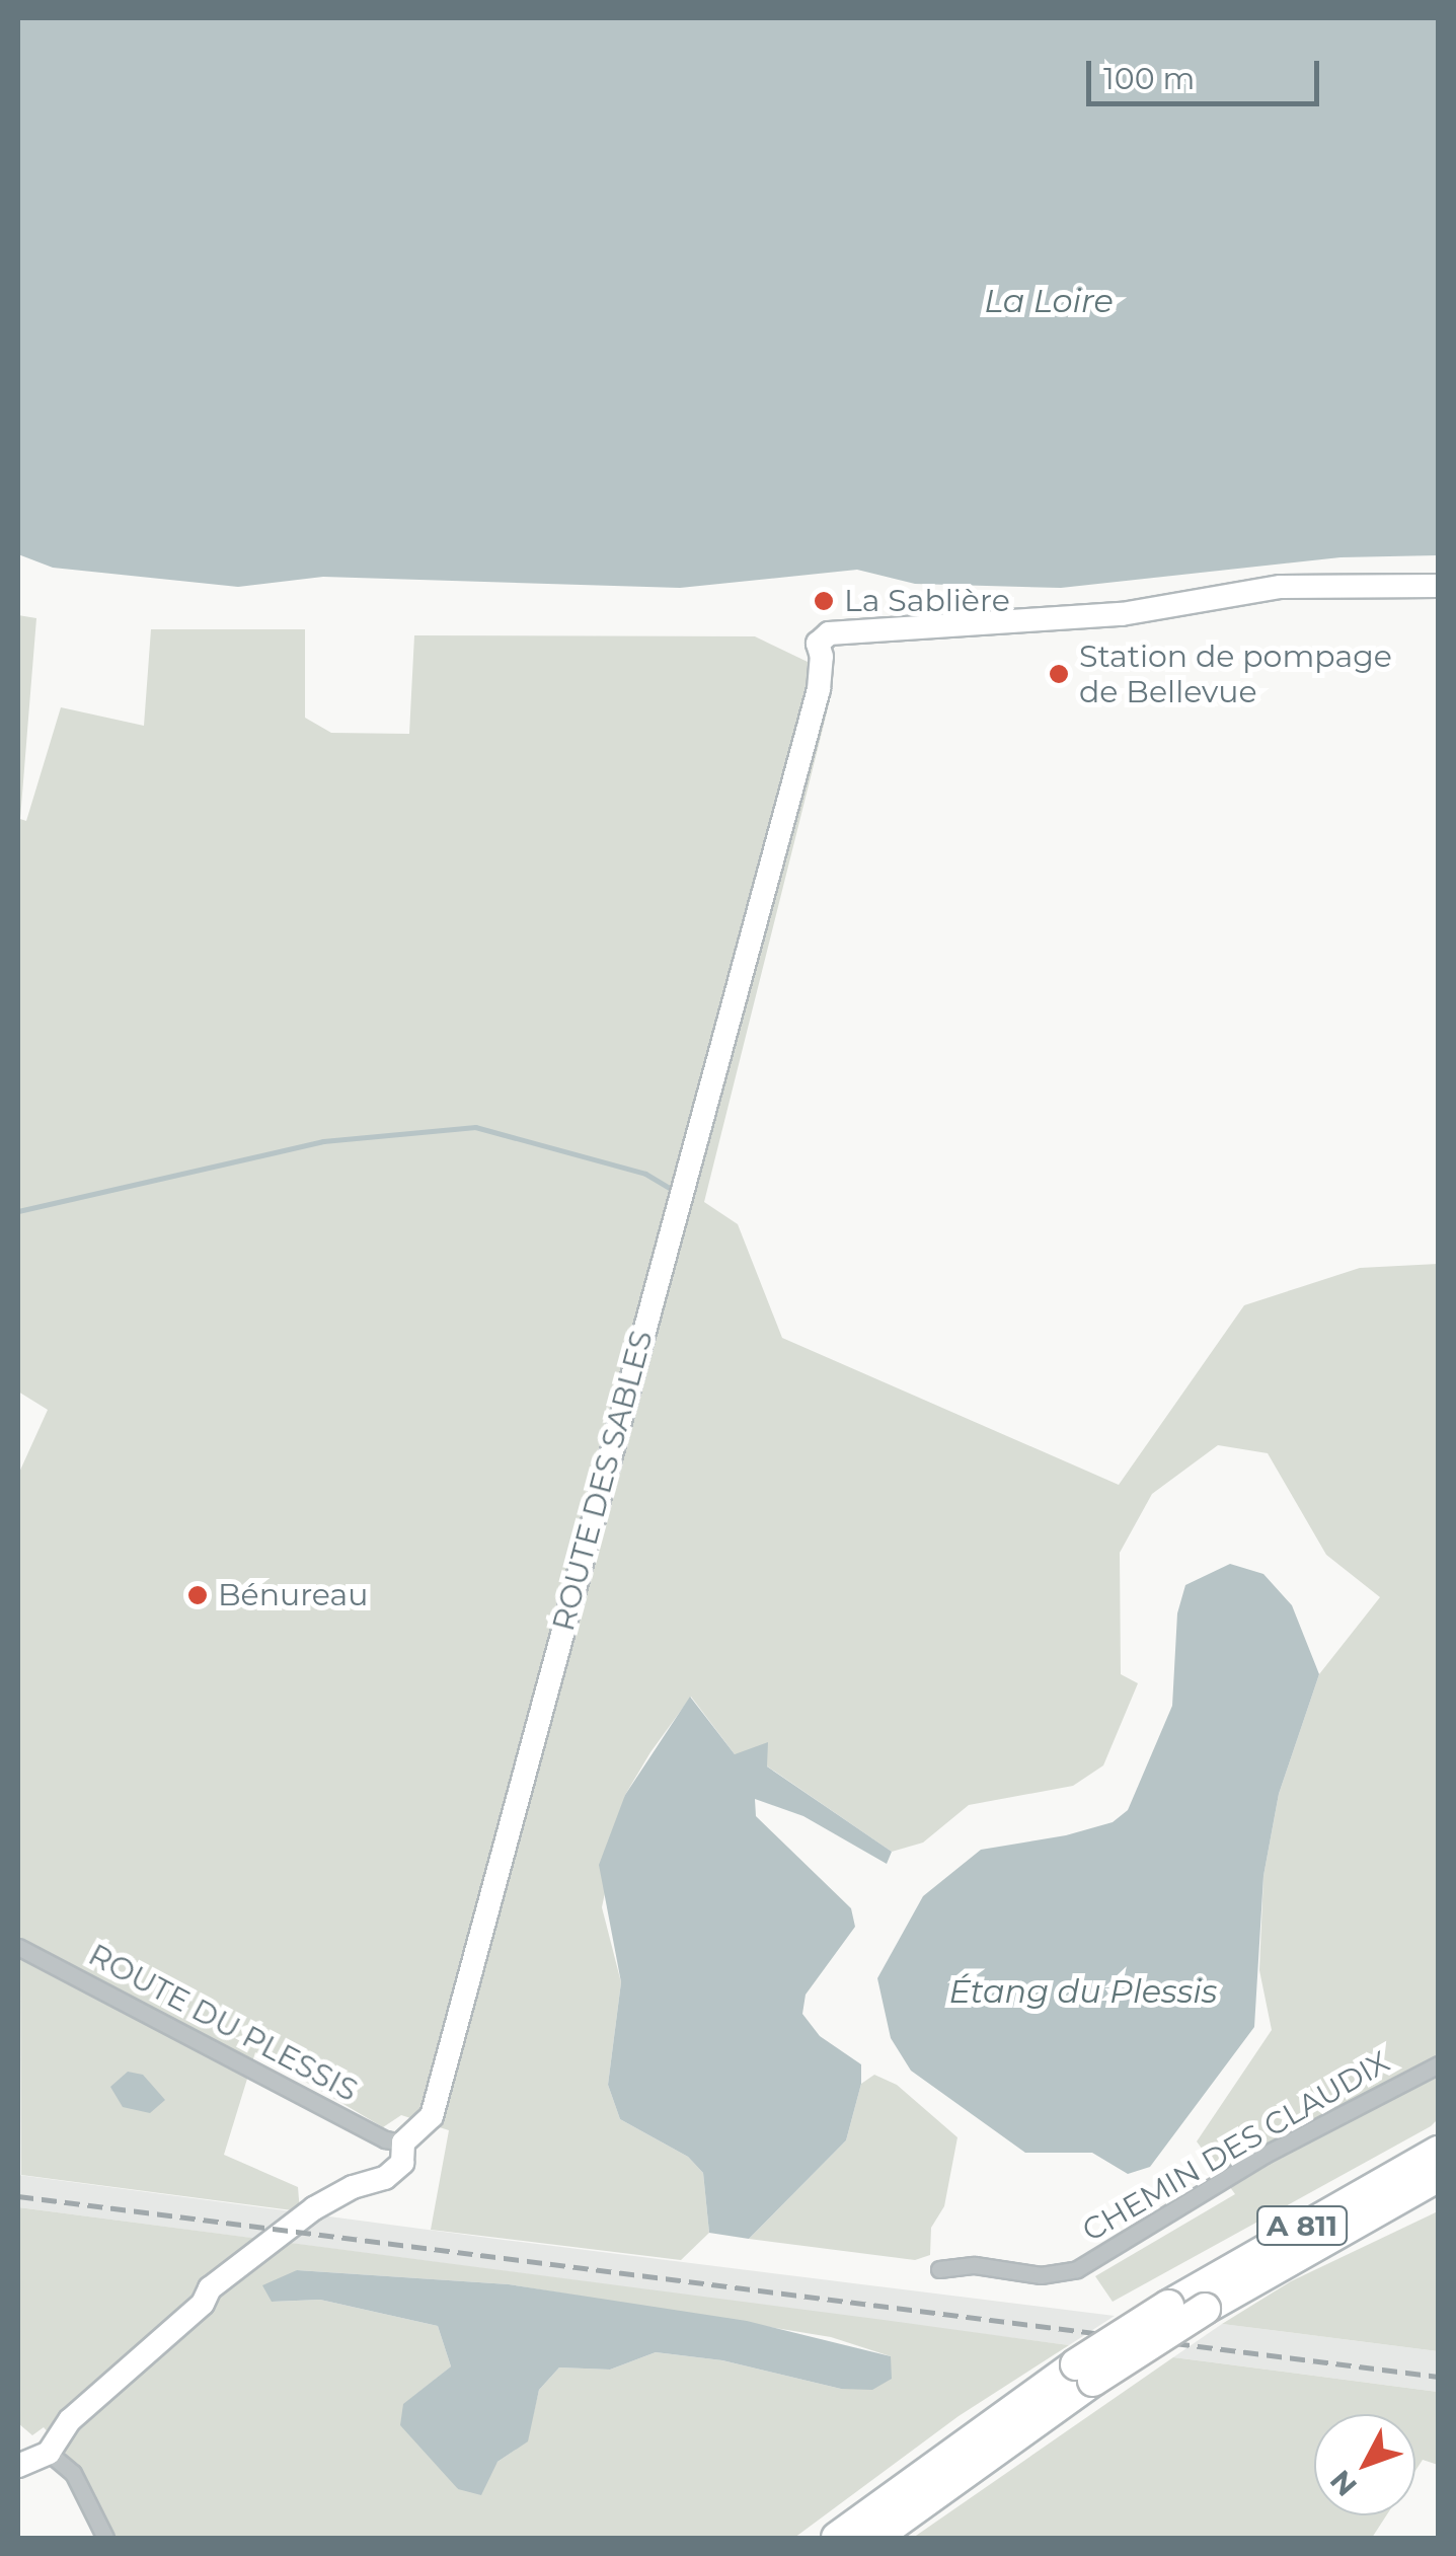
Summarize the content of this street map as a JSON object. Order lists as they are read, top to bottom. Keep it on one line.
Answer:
{"streets":{"highway":["A 811"],"street":["ROUTE DES SABLES","ROUTE DU PLESSIS","CHEMIN DES CLAUDIX"]},"crossings":[["ROUTE DES SABLES","ROUTE DU PLESSIS"]],"water":["La Loire","Étang du Plessis"],"places":["La Sablière","Station de pompage de Bellevue","Bénureau"],"scale_bar":"100 m","north":"bottom left"}
